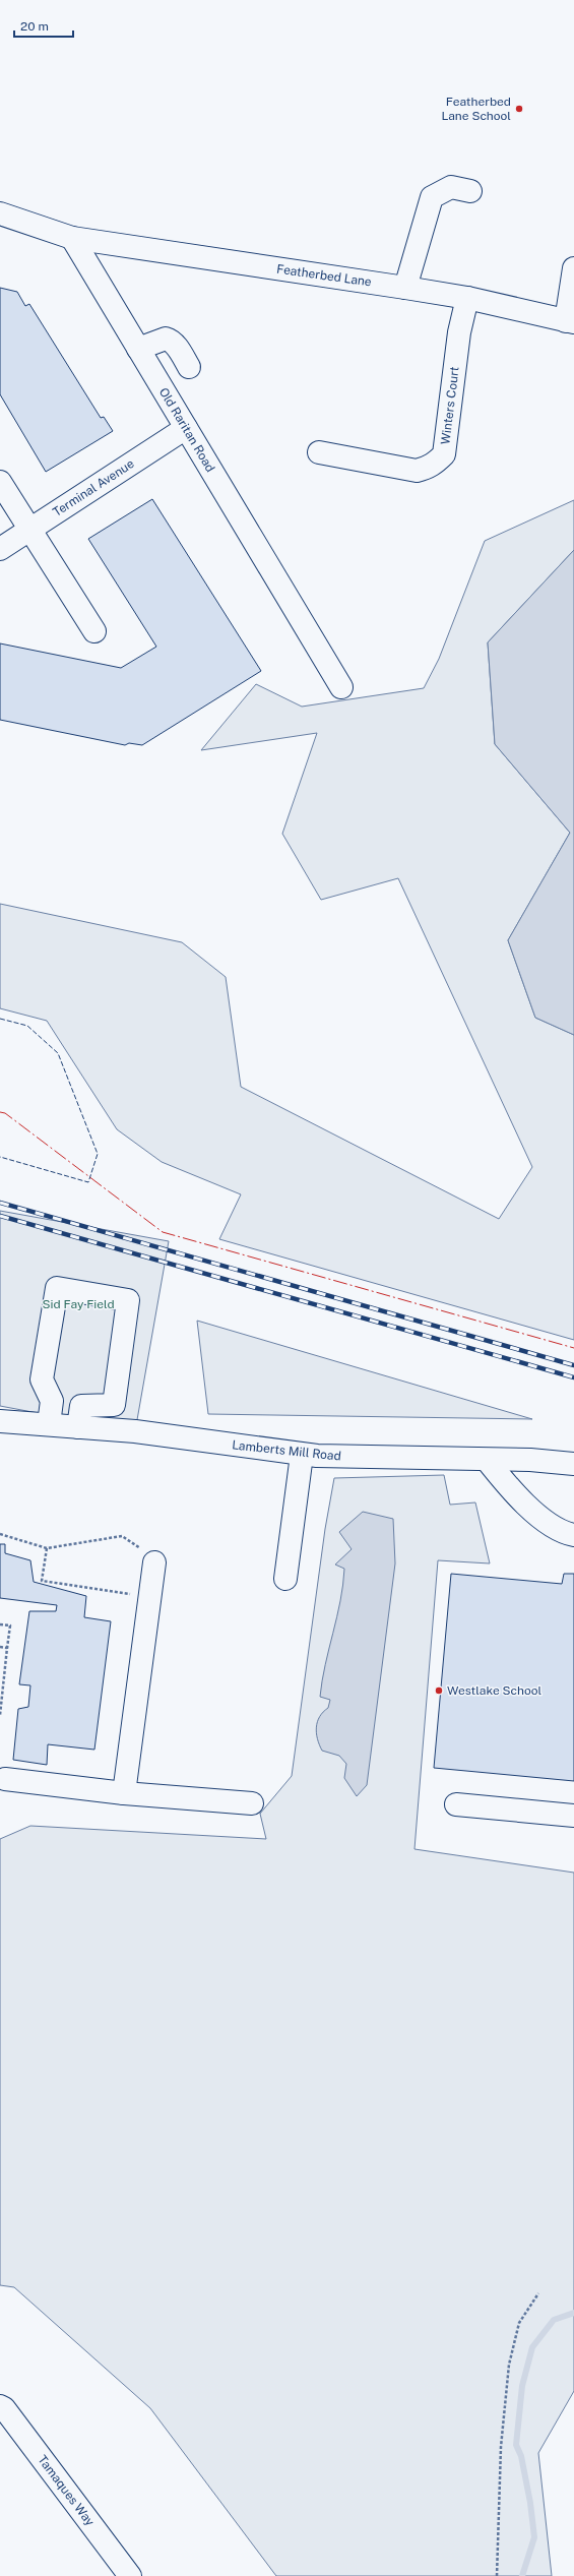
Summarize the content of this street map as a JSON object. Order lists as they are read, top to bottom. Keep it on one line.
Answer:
{"streets":{"street":["Featherbed Lane","Winters Court","Old Raritan Road","Terminal Avenue","Lamberts Mill Road","Tamaques Way"]},"crossings":[["Featherbed Lane","Winters Court"],["Featherbed Lane","Old Raritan Road"],["Old Raritan Road","Terminal Avenue"]],"parks":["Sid Fay Field"],"places":["Featherbed Lane School","Westlake School"],"scale_bar":"20 m"}
